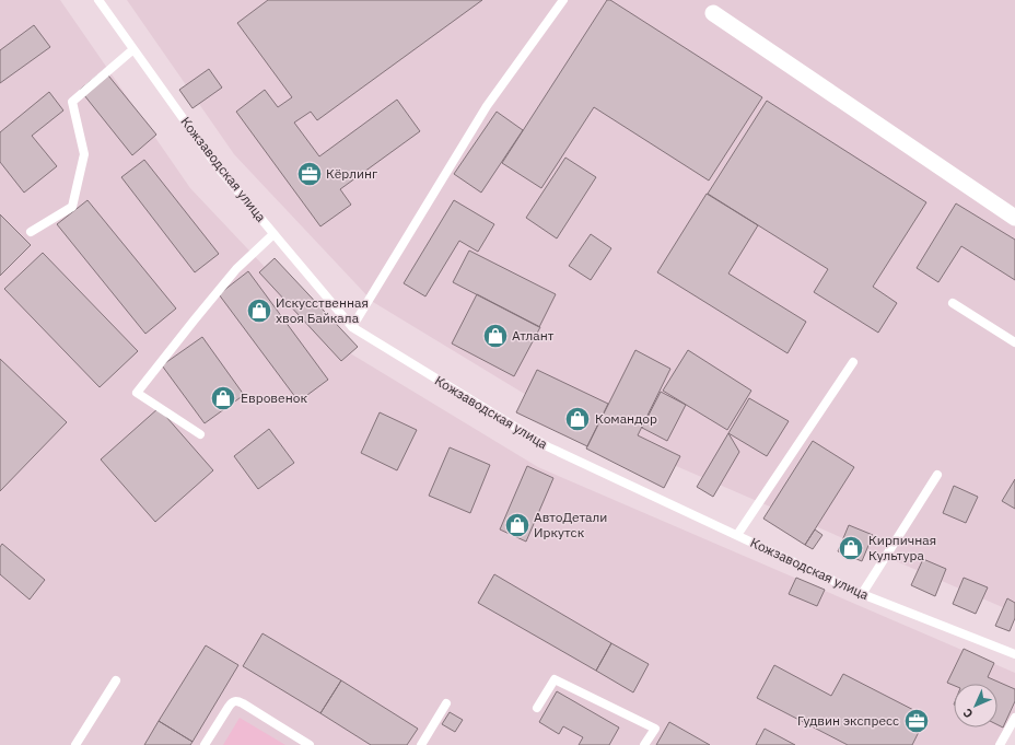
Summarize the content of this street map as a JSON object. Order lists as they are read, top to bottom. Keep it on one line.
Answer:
{"streets":{"lane":["Кожзаводская улица"]},"places":{"office":["Кёрлинг","Гудвин экспресс"],"shop":["Искусственная хвоя Байкала","Атлант","Евровенок","Командор","АвтоДетали Иркутск","Кирпичная Культура"]},"north":"bottom left"}
